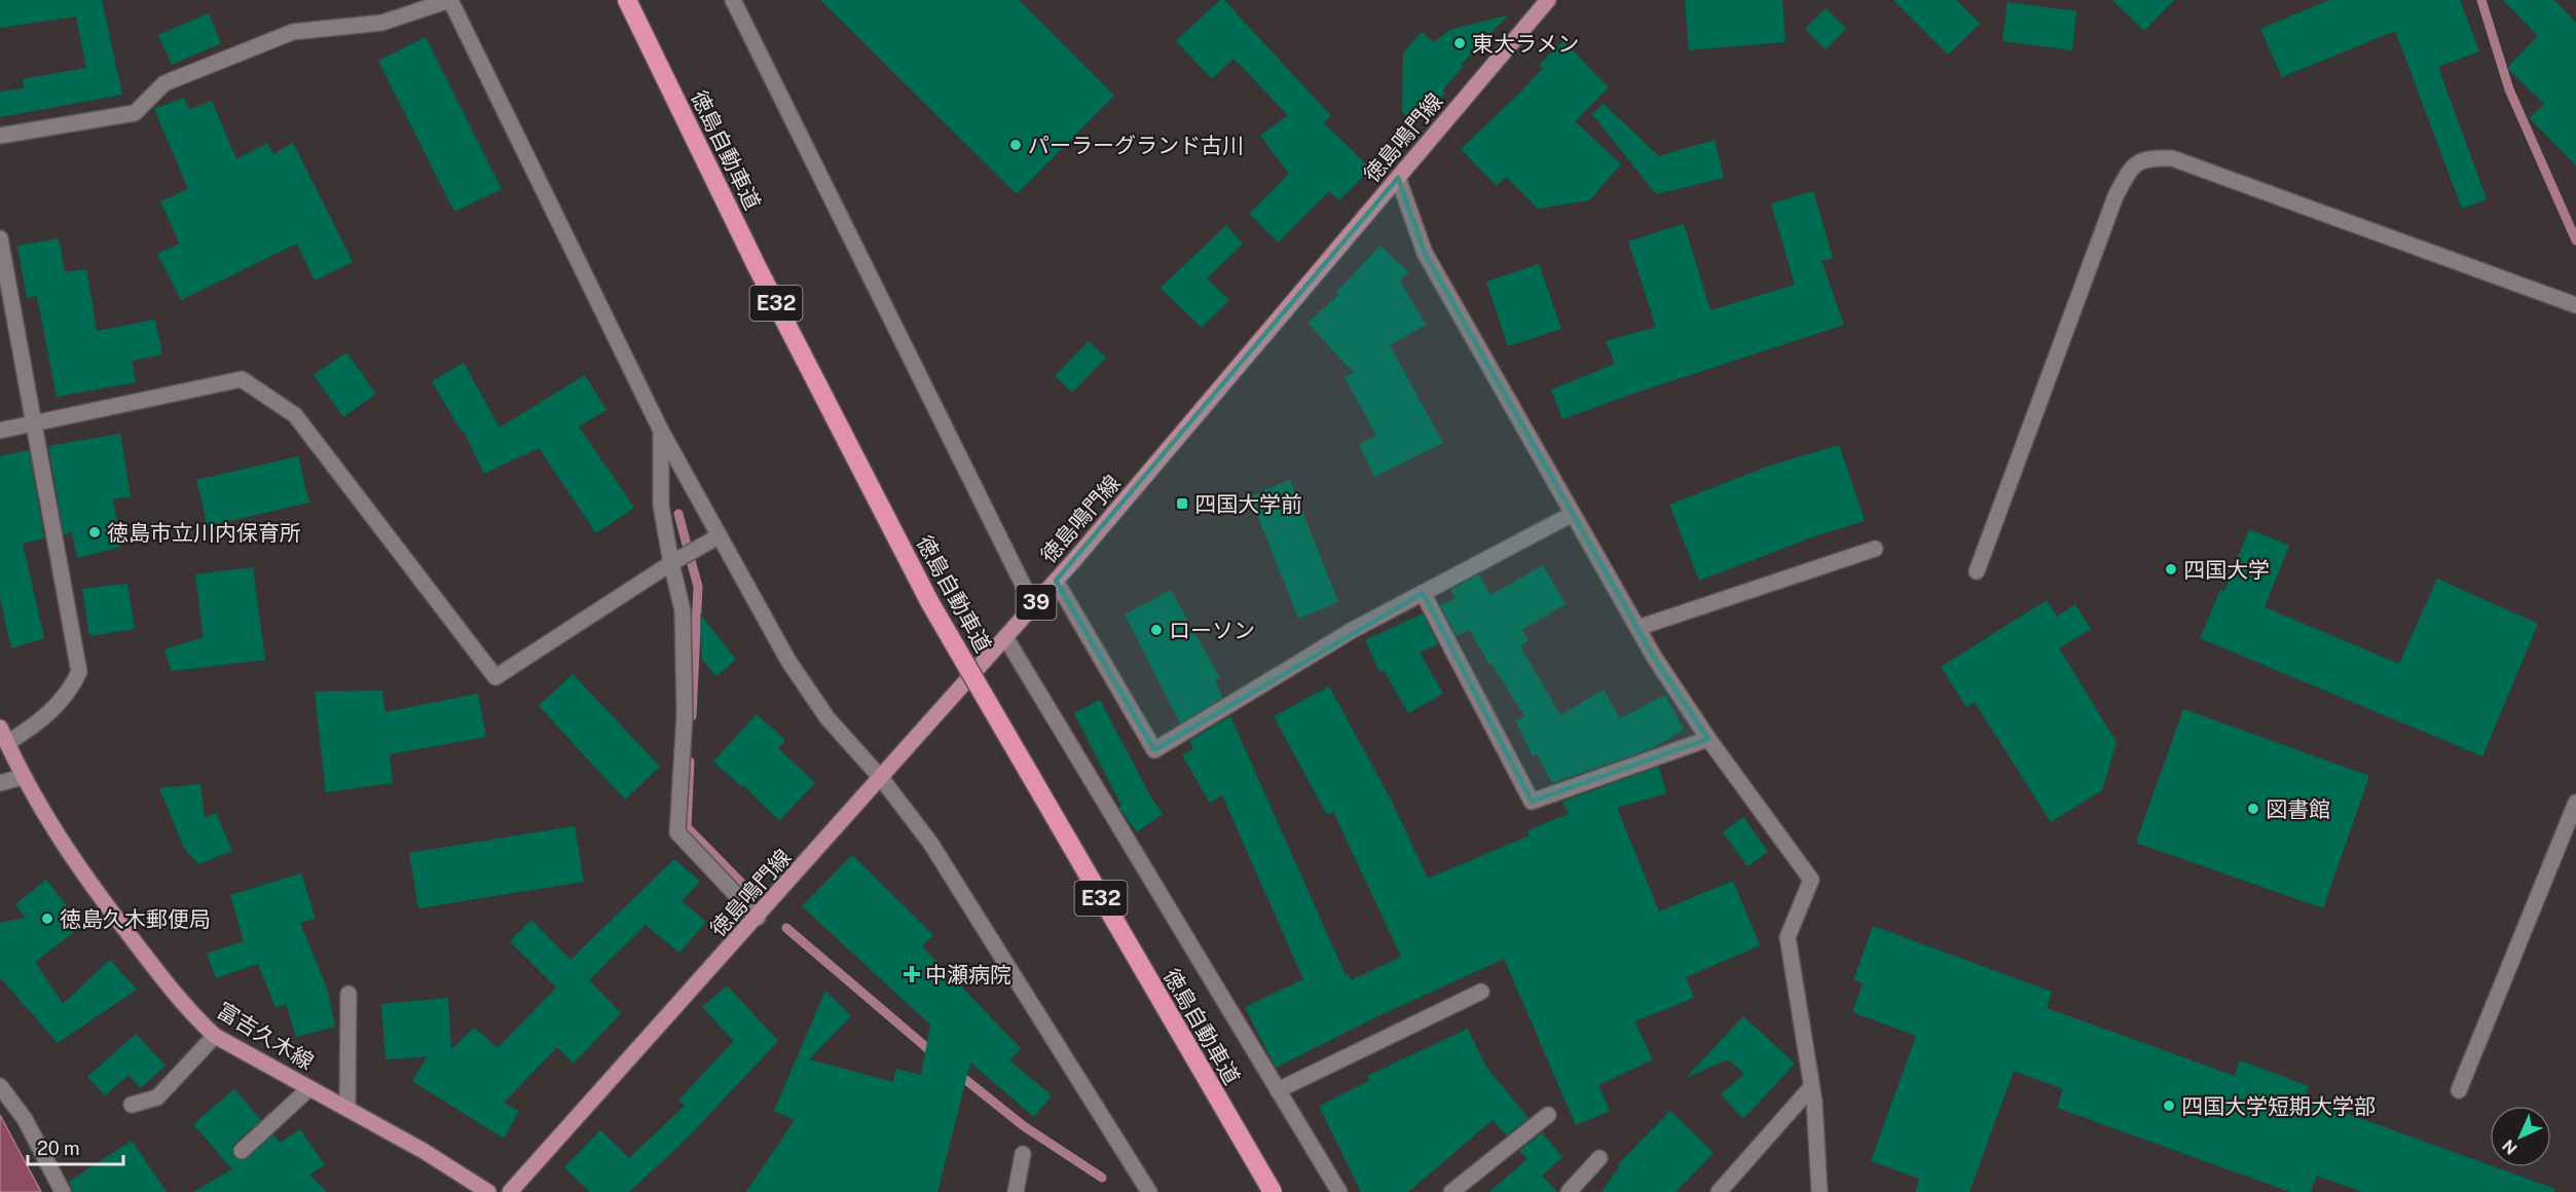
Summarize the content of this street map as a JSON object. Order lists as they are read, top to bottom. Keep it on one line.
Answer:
{"streets":{"highway":["徳島自動車道","E32"],"main road":["徳島鳴門線","39","富吉久木線"]},"places":{"other":["東大ラメン","パーラーグランド古川","徳島市立川内保育所","四国大学","ローソン","図書館","徳島久木郵便局","四国大学短期大学部"],"transit":["四国大学前"],"health":["中瀬病院"]},"scale_bar":"20 m","north":"bottom left"}
